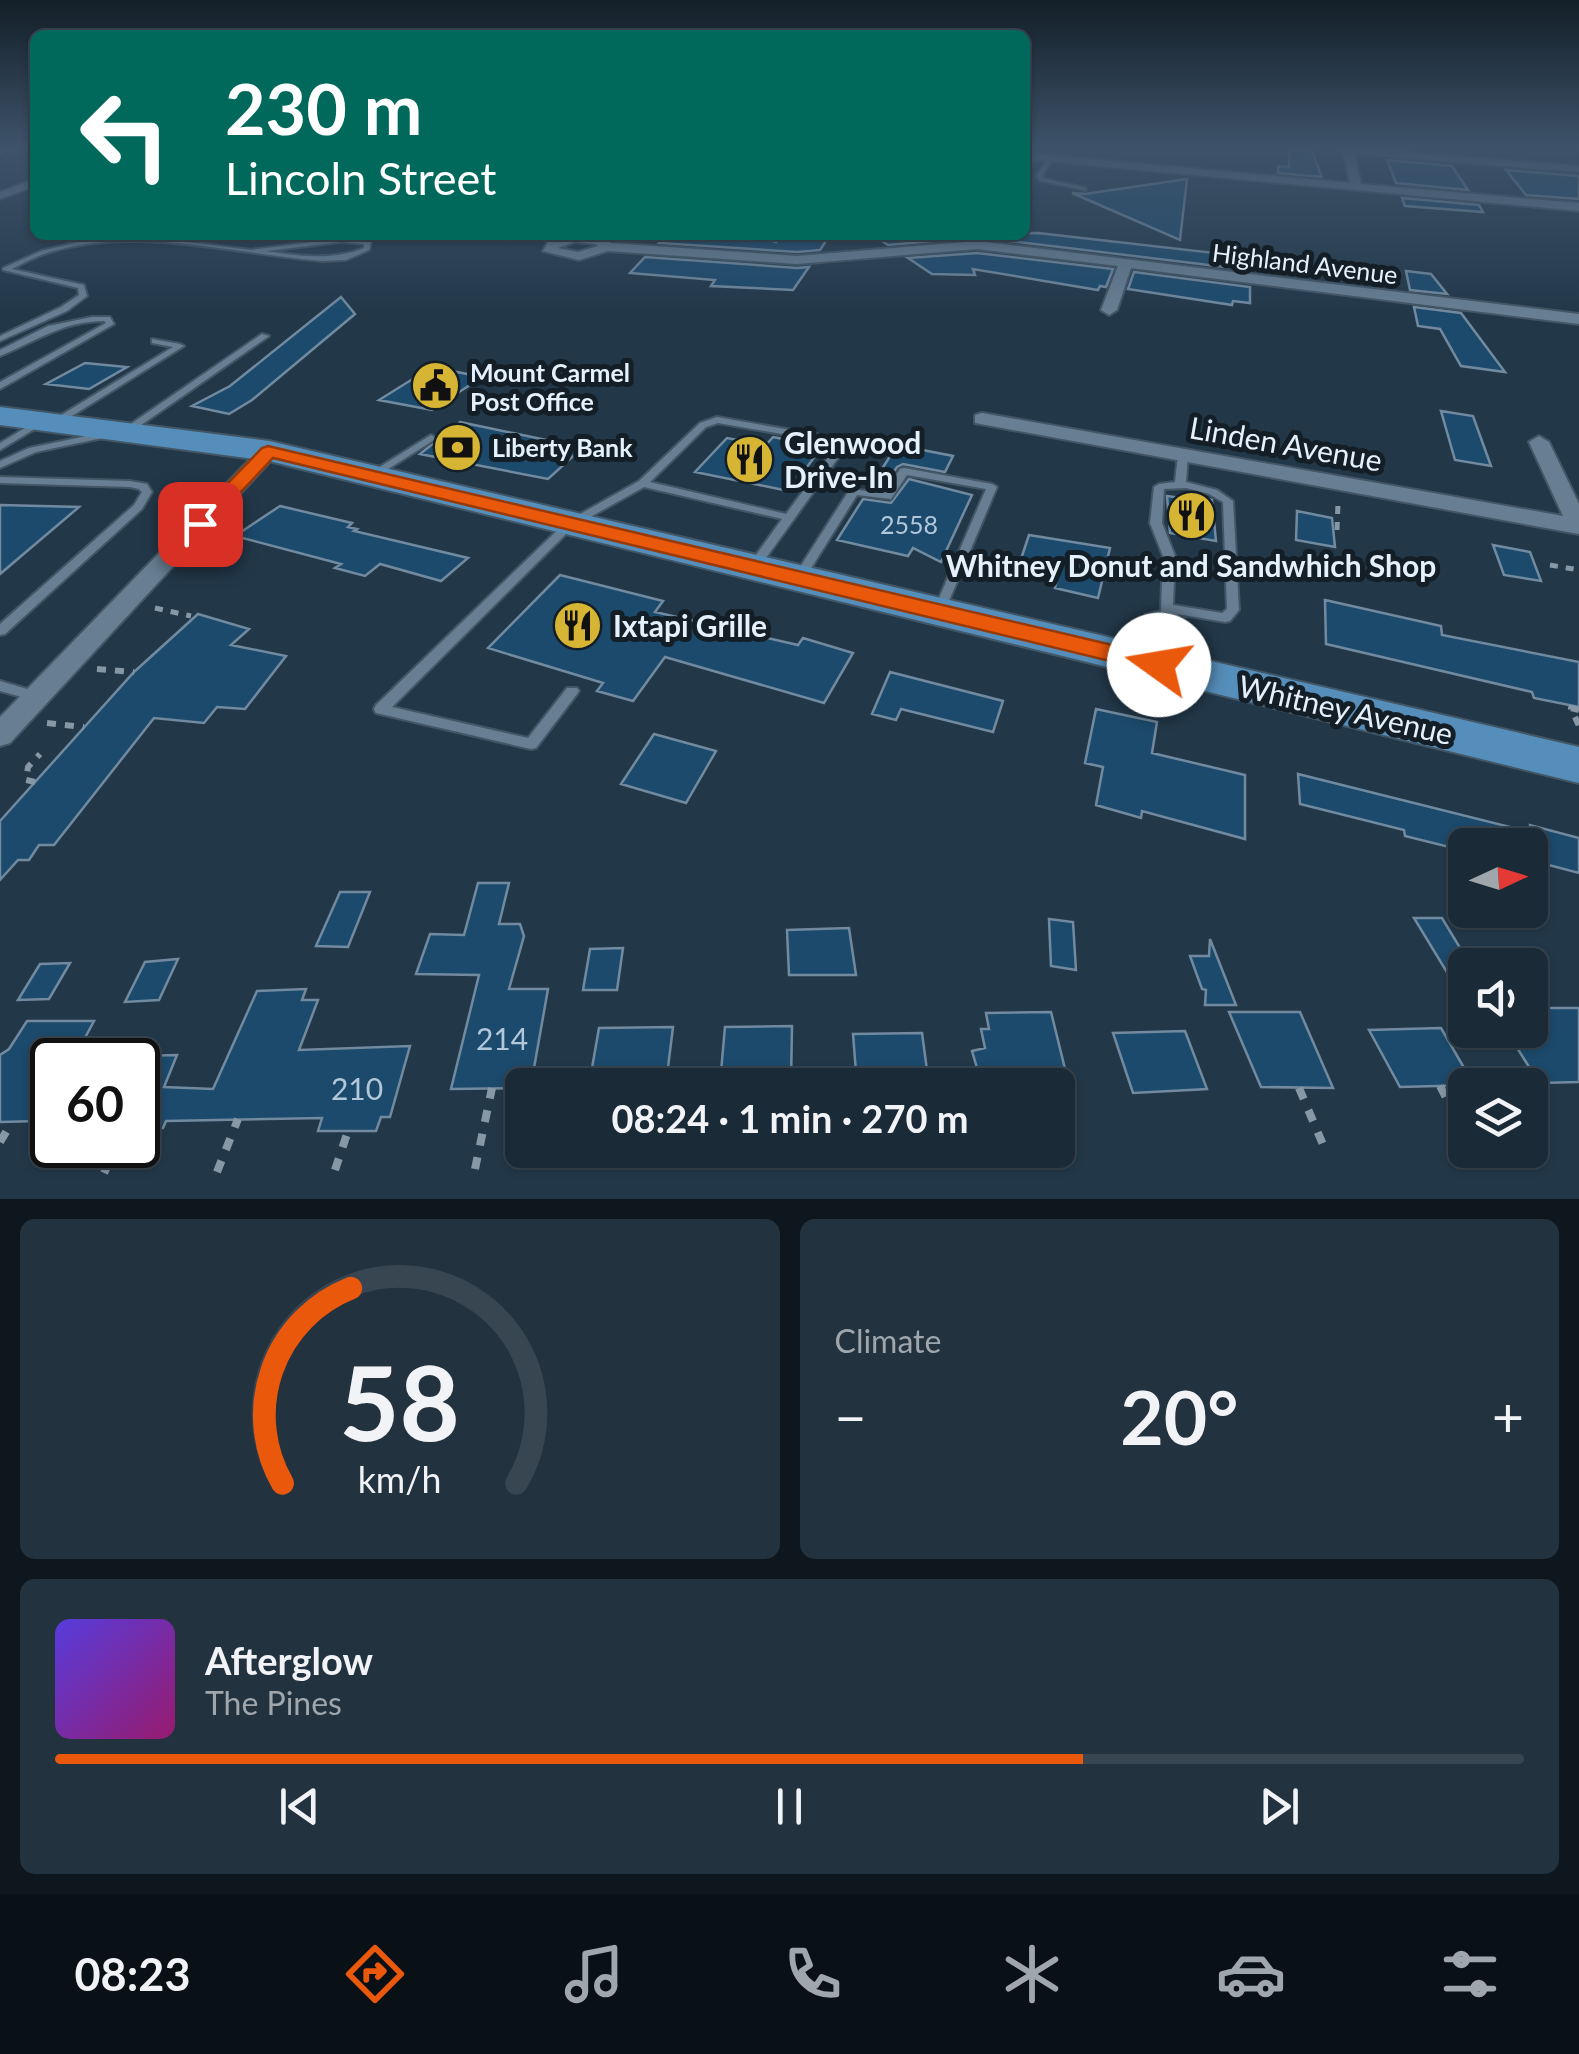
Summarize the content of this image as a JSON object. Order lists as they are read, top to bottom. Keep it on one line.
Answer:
{"streets":{"main road":["Whitney Avenue"],"street":["Highland Avenue","Linden Avenue"]},"places":{"public building":["Mount Carmel Post Office"],"bank":["Liberty Bank"],"restaurant":["Glenwood Drive-In","Whitney Donut and Sandwhich Shop","Ixtapi Grille"]},"house_numbers":["2558","214","210"],"north":"right","page":{"turn":["230 m","Lincoln Street"],"limit":"60","trip":"08:24 · 1 min · 270 m","tile":"Climate","heat":["−","20°","+"],"song":["Afterglow","The Pines"],"tabs":"08:23","gauge":["58","km/h"]}}
